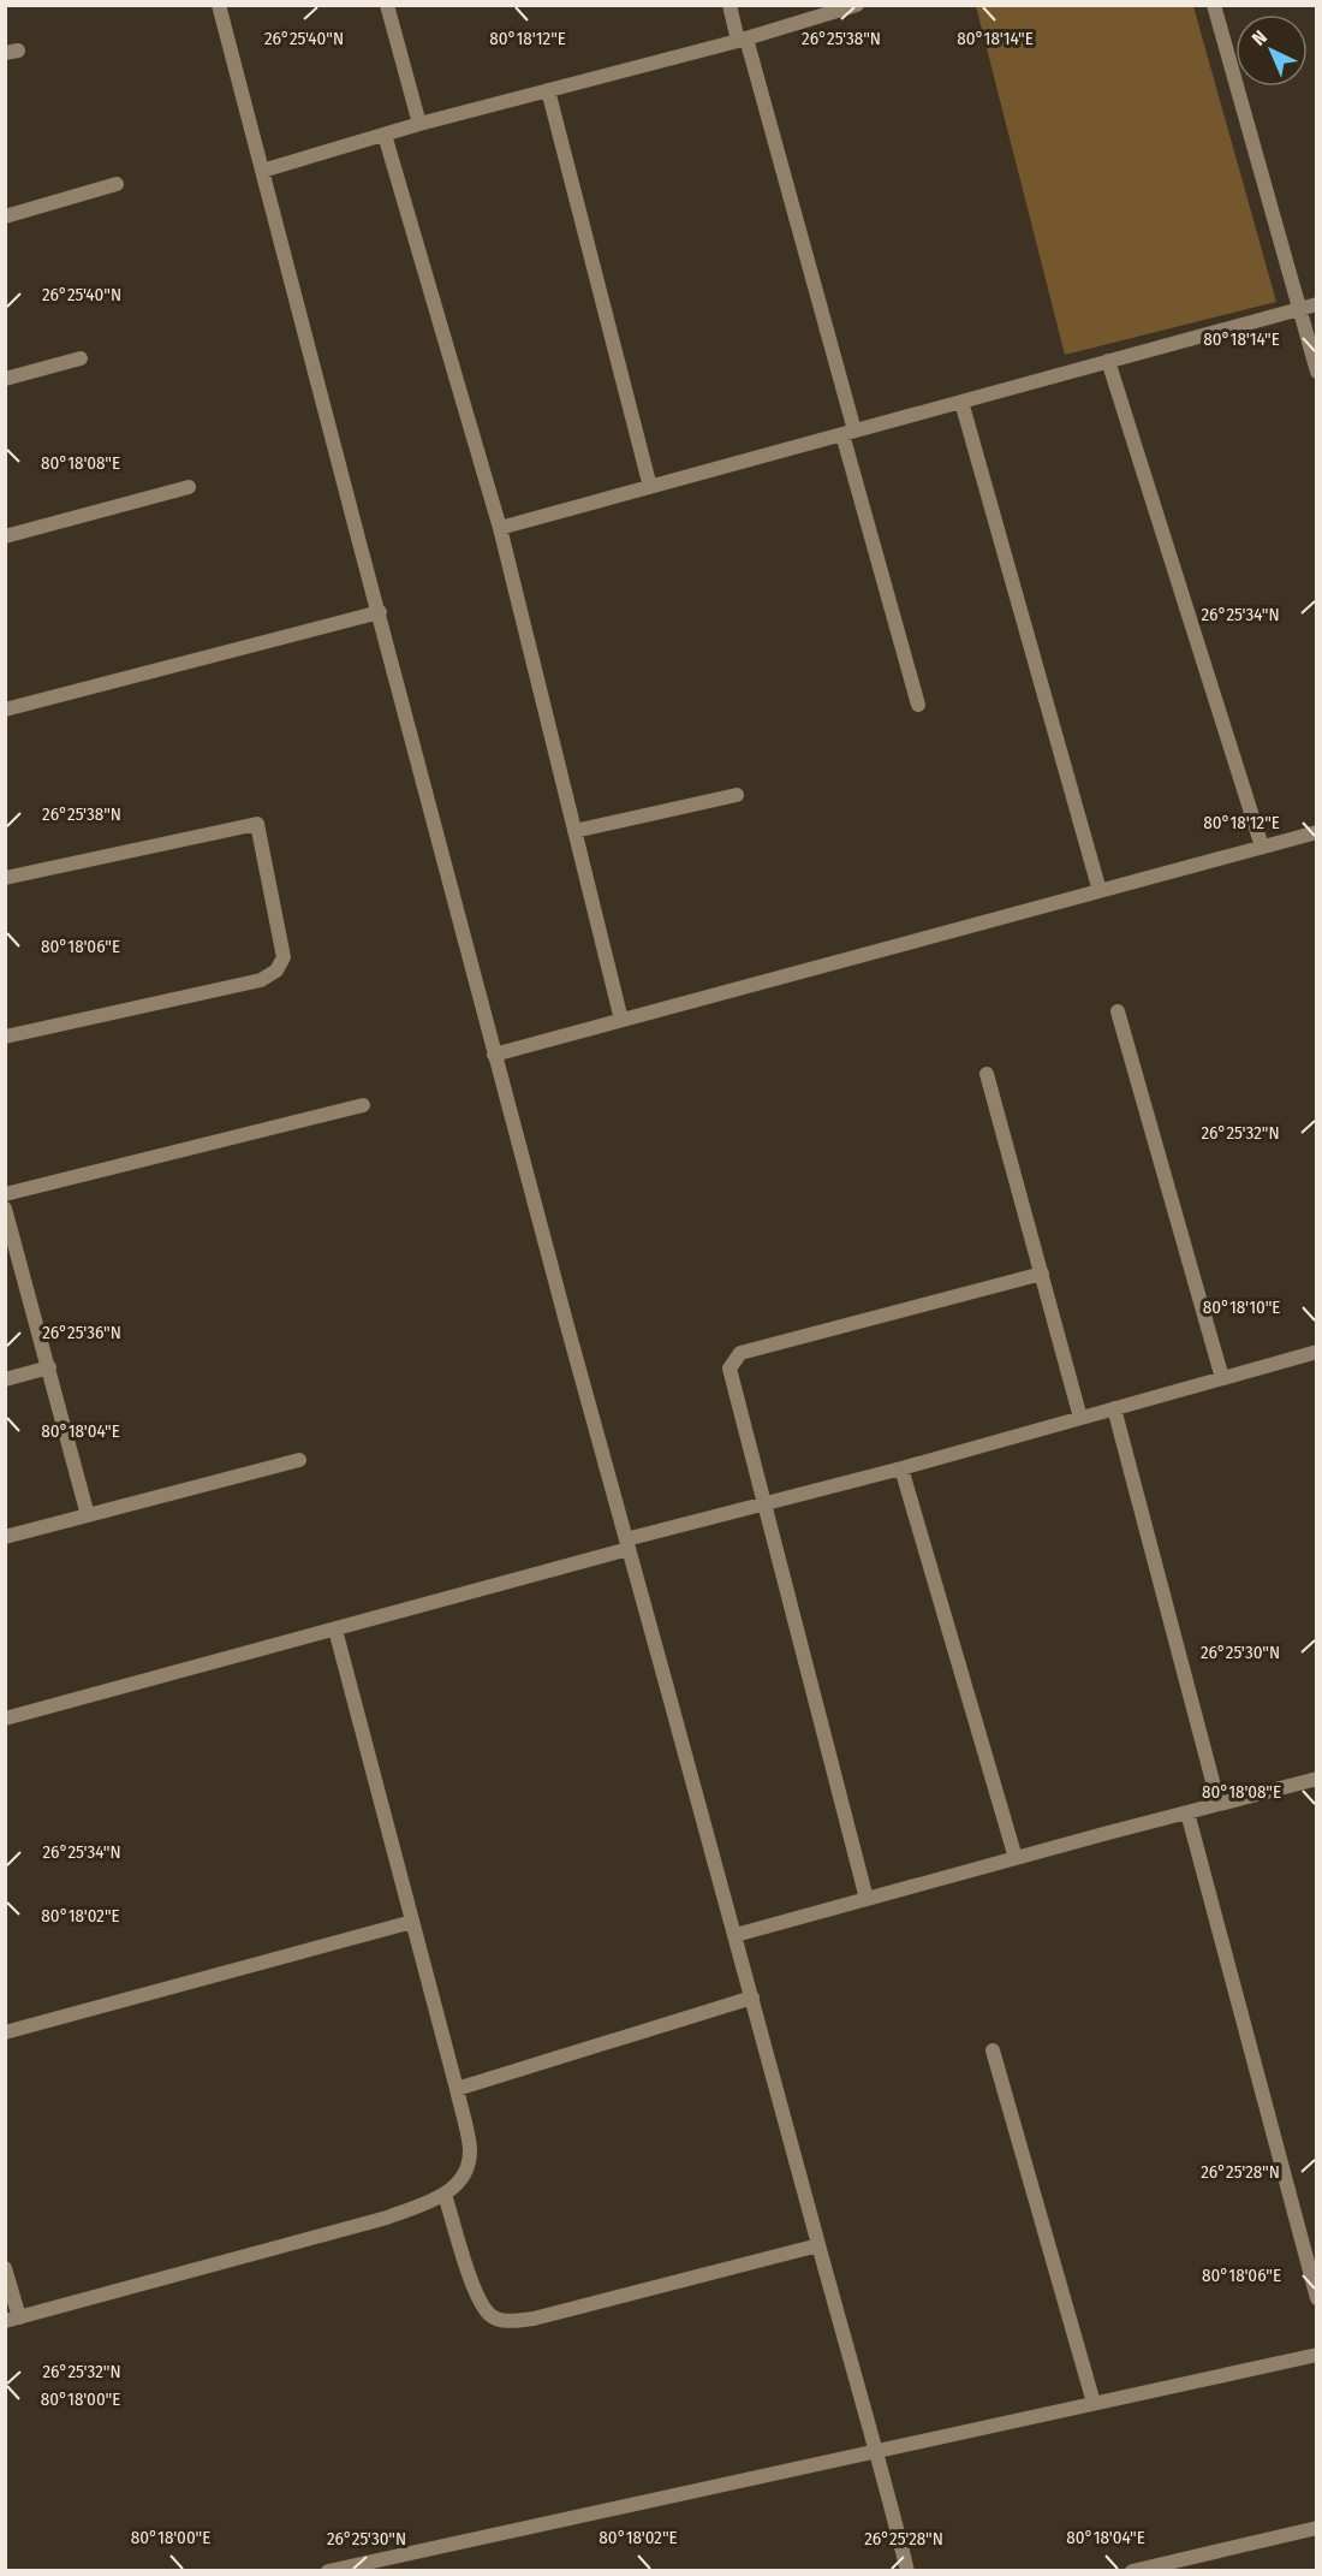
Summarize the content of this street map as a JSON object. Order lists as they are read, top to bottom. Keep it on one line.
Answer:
{"north":"top left","coordinates":["26°25'40\"N","26°25'38\"N","80°18'14\"E","80°18'12\"E","80°18'08\"E","26°25'34\"N","80°18'06\"E","26°25'32\"N","80°18'10\"E","26°25'36\"N","80°18'04\"E","26°25'30\"N","80°18'02\"E","26°25'28\"N","80°18'00\"E"]}
